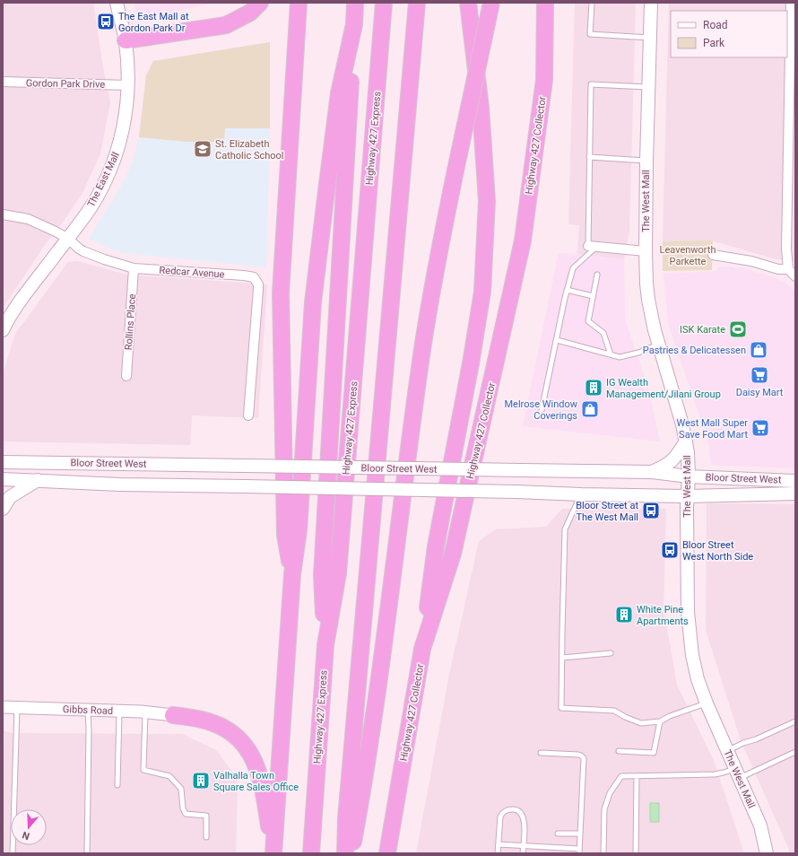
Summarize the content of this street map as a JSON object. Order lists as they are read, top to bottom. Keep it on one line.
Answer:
{"streets":{"highway":["Highway 427 Express","Highway 427 Collector"],"main road":["The East Mall","The West Mall","Bloor Street West"],"street":["Gordon Park Drive","Redcar Avenue","Rollins Place","Gibbs Road"]},"crossings":[["Gordon Park Drive","The East Mall"],["The East Mall","Redcar Avenue"],["The West Mall","Bloor Street West"],["Redcar Avenue","Rollins Place"]],"parks":["Leavenworth Parkette"],"places":{"bus stop":["The East Mall at Gordon Park Dr","Bloor Street at The West Mall","Bloor Street West North Side"],"school or university":["St. Elizabeth Catholic School"],"sports":["ISK Karate"],"shop":["Pastries & Delicatessen","Melrose Window Coverings"],"supermarket":["Daisy Mart","West Mall Super Save Food Mart"],"building":["IG Wealth Management/Jilani Group","White Pine Apartments","Valhalla Town Square Sales Office"]},"legend":["Road","Park"],"north":"bottom"}
